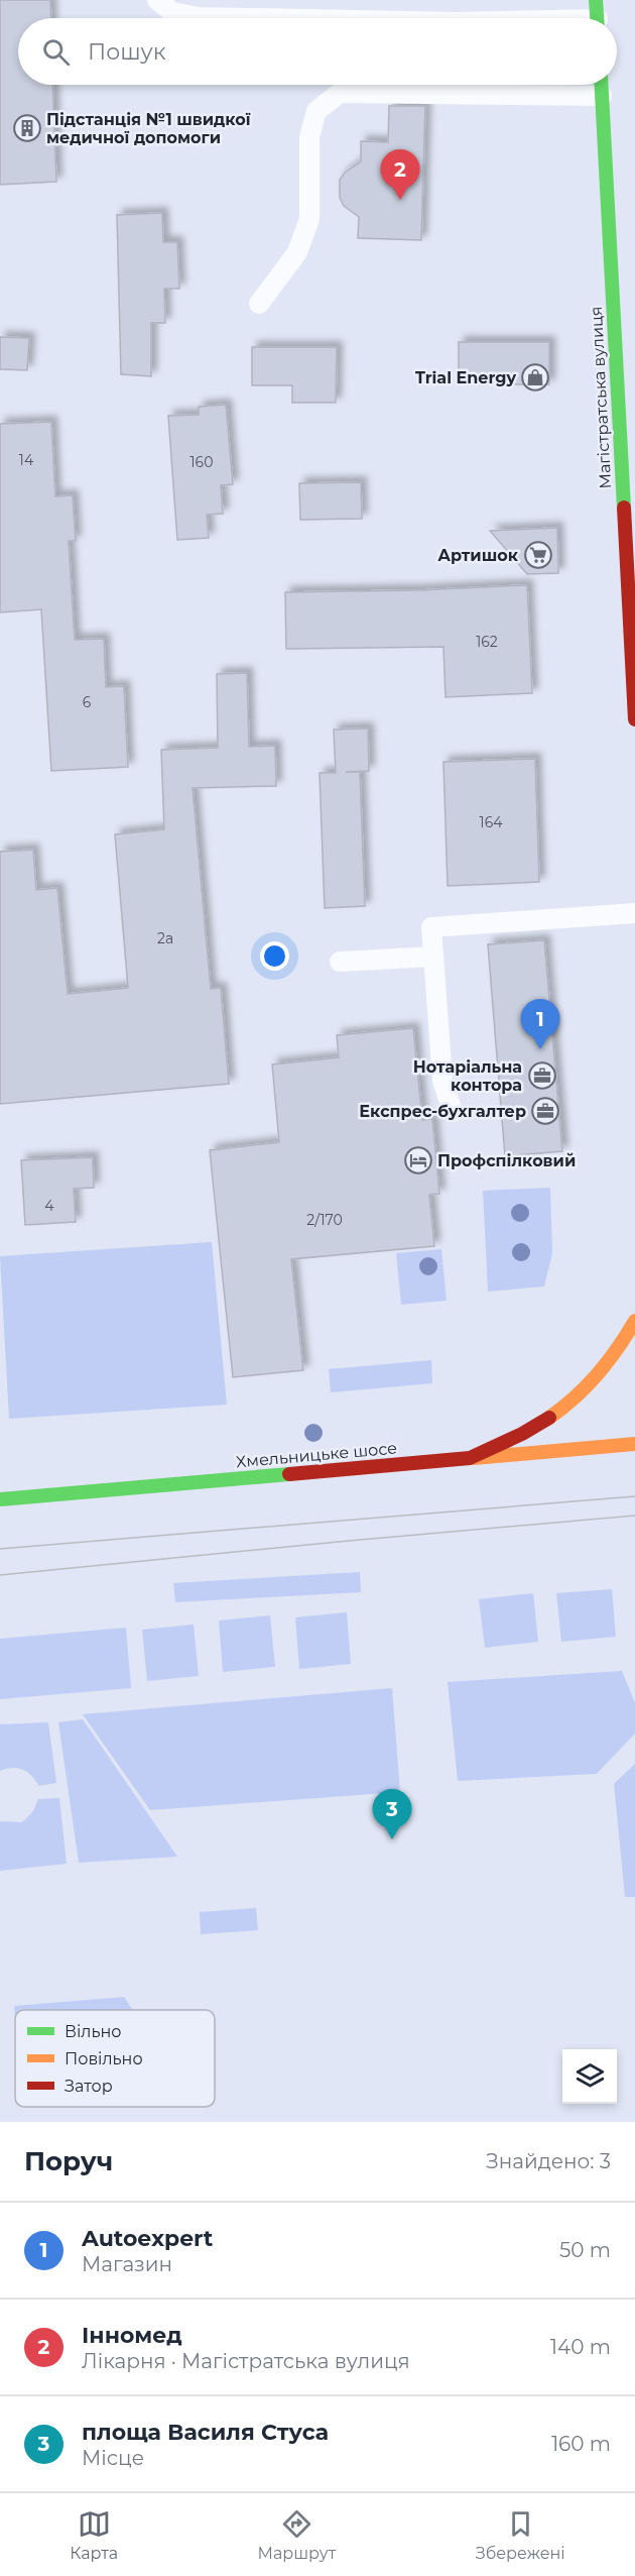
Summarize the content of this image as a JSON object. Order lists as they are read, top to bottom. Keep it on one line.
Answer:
{"streets":{"main road":["Магістратська вулиця","Хмельницьке шосе"]},"places":{"building":["Підстанція №1 швидкої медичної допомоги"],"shop":["Trial Energy"],"supermarket":["Артишок"],"office":["Нотаріальна контора","Експрес-бухгалтер"],"hotel":["Профспілковий"]},"house_numbers":["14","160","162","6","164","2а","4","2/170"],"legend":["Вільно","Повільно","Затор"],"page":{"search":"Пошук","pins":["2","1","3"],"heading":["Поруч","Знайдено: 3"],"list":[{"mark":"1","name":"Autoexpert","note":"Магазин","value":"50 m"},{"mark":"2","name":"Інномед","note":"Лікарня · Магістратська вулиця","value":"140 m"},{"mark":"3","name":"площа Василя Стуса","note":"Місце","value":"160 m"}],"nav":["Карта","Маршрут","Збережені"]}}
